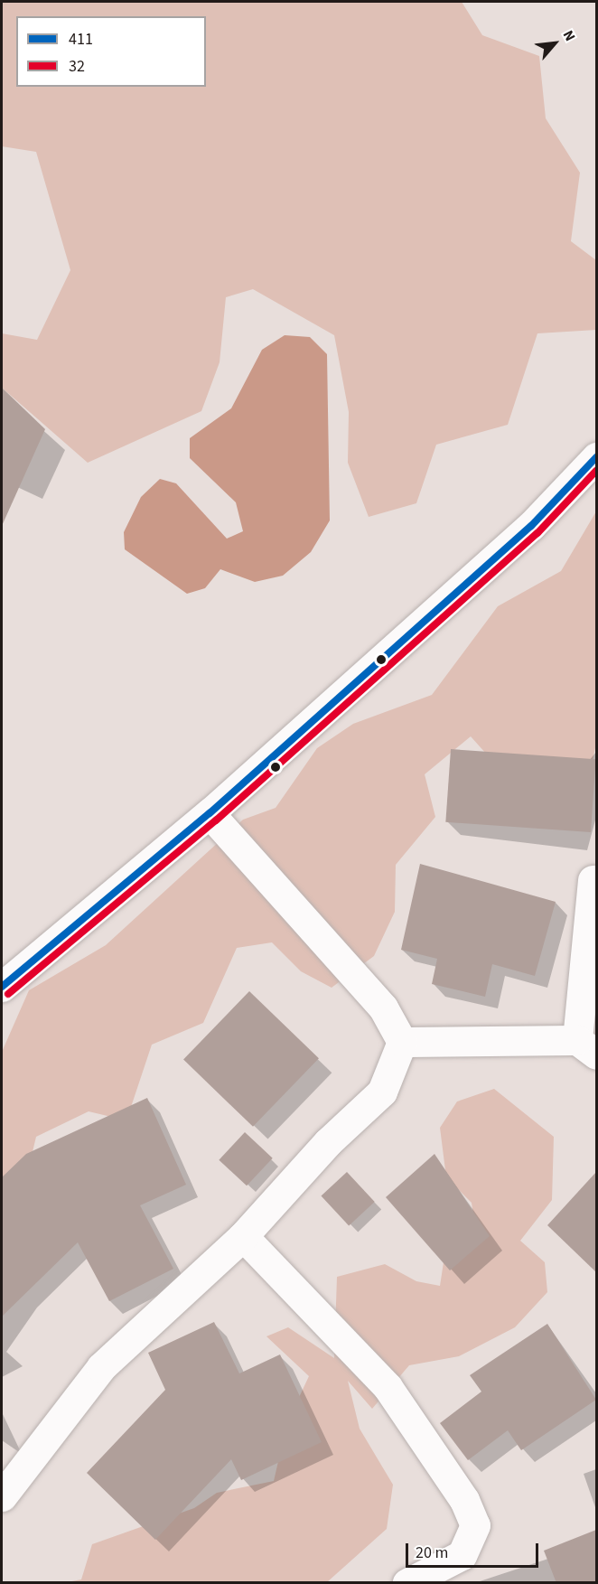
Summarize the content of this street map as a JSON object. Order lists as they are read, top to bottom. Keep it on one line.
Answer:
{"lines":["transit line 411","transit line 32"],"legend":["411","32"],"scale_bar":"20 m","north":"top right"}
